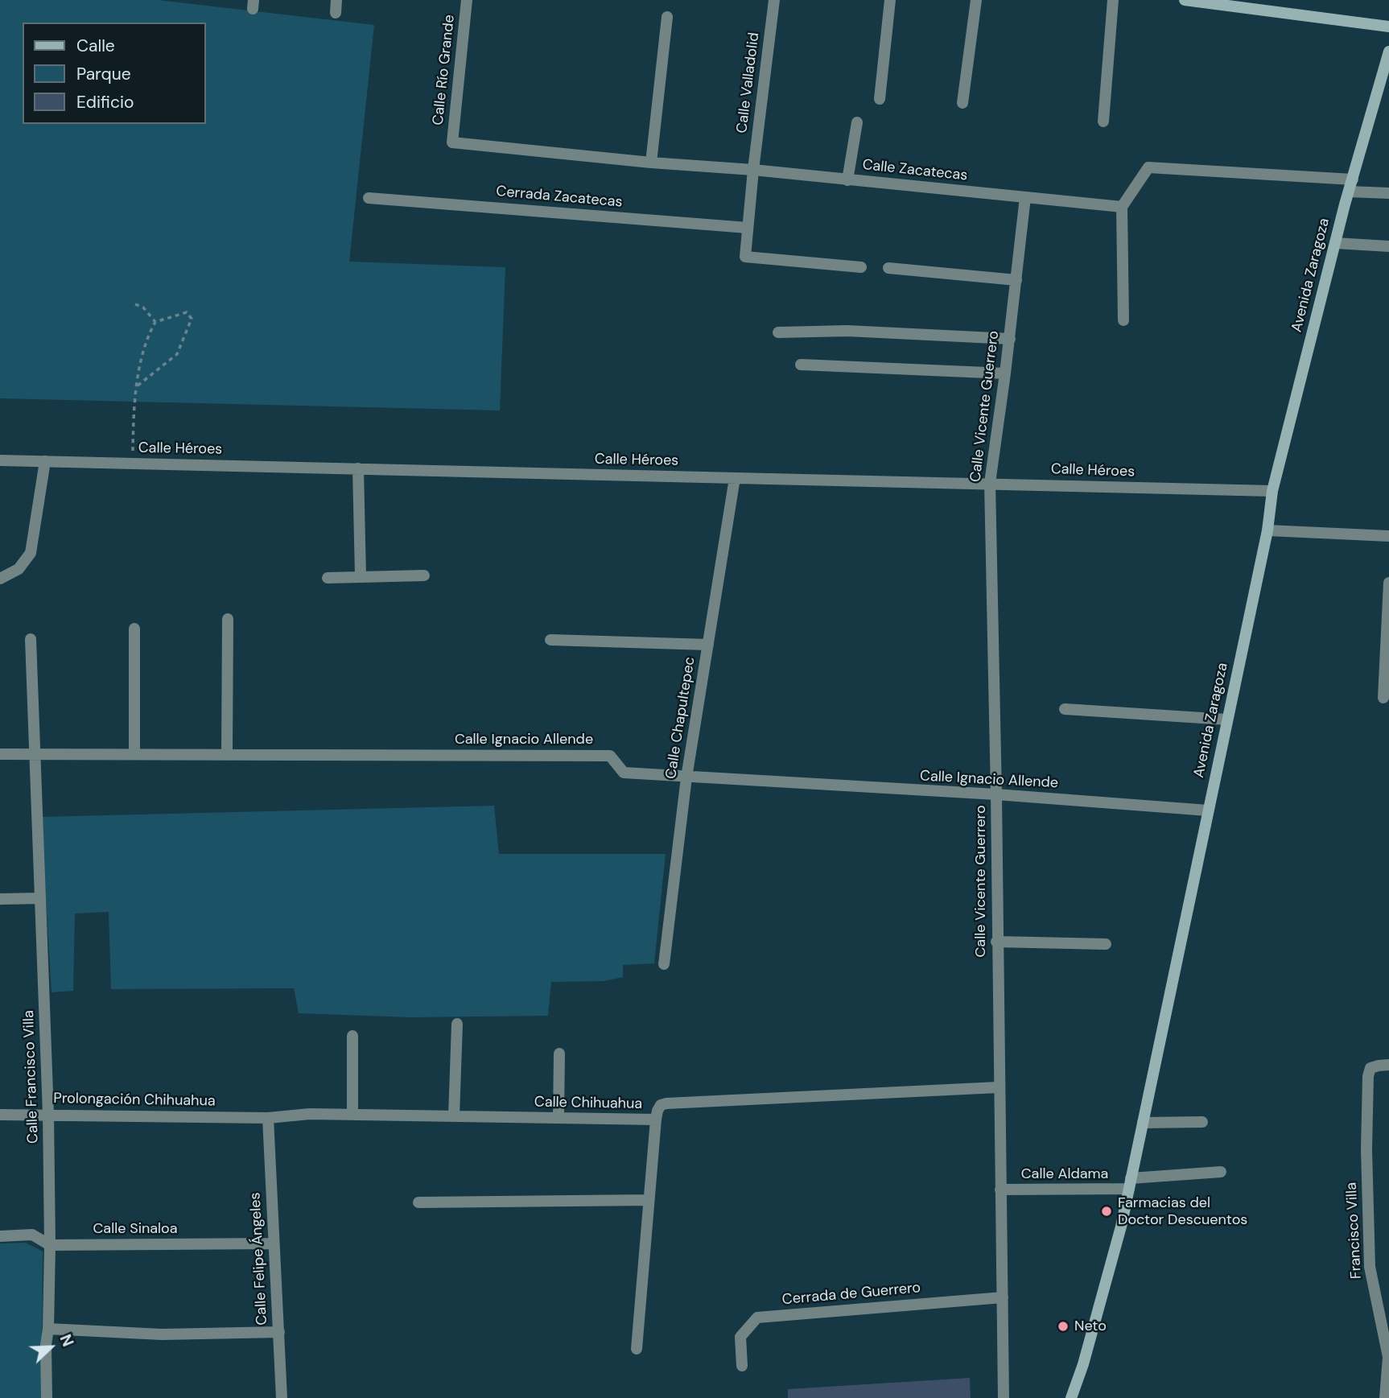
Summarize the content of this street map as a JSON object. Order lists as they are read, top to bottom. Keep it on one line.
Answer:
{"streets":{"main road":["Avenida Zaragoza"],"street":["Calle Río Grande","Calle Valladolid","Calle Zacatecas","Cerrada Zacatecas","Calle Vicente Guerrero","Calle Héroes","Calle Chapultepec","Calle Ignacio Allende","Calle Francisco Villa","Prolongación Chihuahua","Calle Chihuahua","Calle Aldama","Calle Sinaloa","Francisco Villa","Calle Felipe Ángeles","Cerrada de Guerrero"]},"crossings":[["Calle Río Grande","Calle Zacatecas"],["Calle Valladolid","Calle Zacatecas"],["Calle Zacatecas","Calle Vicente Guerrero"],["Avenida Zaragoza","Calle Héroes"],["Avenida Zaragoza","Calle Ignacio Allende"],["Avenida Zaragoza","Calle Aldama"],["Calle Vicente Guerrero","Calle Héroes"],["Calle Vicente Guerrero","Calle Ignacio Allende"],["Calle Vicente Guerrero","Calle Chihuahua"],["Calle Vicente Guerrero","Calle Aldama"],["Calle Vicente Guerrero","Cerrada de Guerrero"],["Calle Héroes","Calle Chapultepec"],["Calle Chapultepec","Calle Ignacio Allende"],["Calle Ignacio Allende","Calle Francisco Villa"],["Calle Francisco Villa","Prolongación Chihuahua"],["Calle Francisco Villa","Calle Sinaloa"],["Prolongación Chihuahua","Calle Chihuahua"],["Prolongación Chihuahua","Calle Felipe Ángeles"],["Calle Chihuahua","Calle Felipe Ángeles"],["Calle Sinaloa","Calle Felipe Ángeles"]],"places":["Farmacias del Doctor Descuentos","Neto"],"legend":["Calle","Parque","Edificio"],"north":"top right"}
